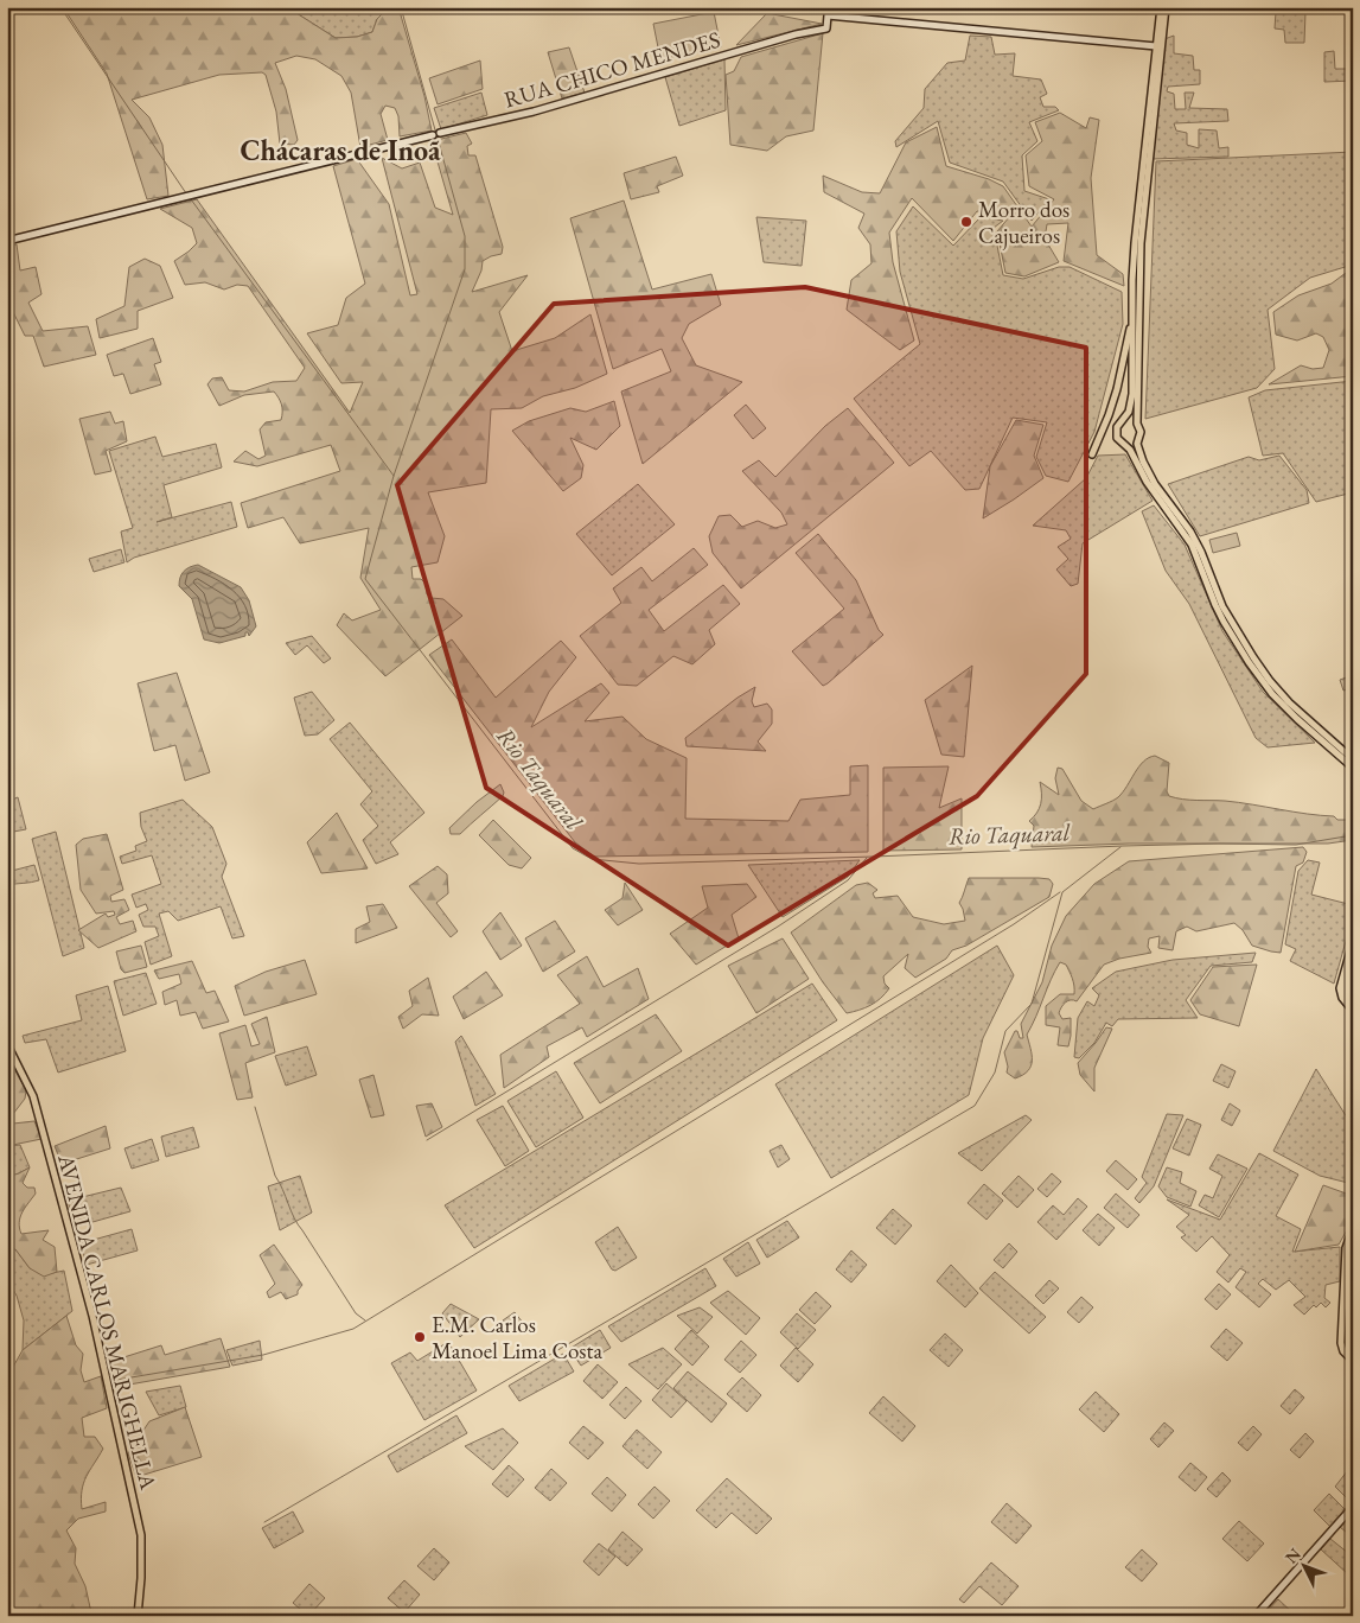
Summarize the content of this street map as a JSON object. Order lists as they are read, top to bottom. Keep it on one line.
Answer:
{"streets":{"main road":["RUA CHICO MENDES","AVENIDA CARLOS MARIGHELLA"]},"districts":["Chácaras de Inoã"],"water":["Rio Taquaral"],"places":["Morro dos Cajueiros","E.M. Carlos Manoel Lima Costa"],"north":"top left"}
